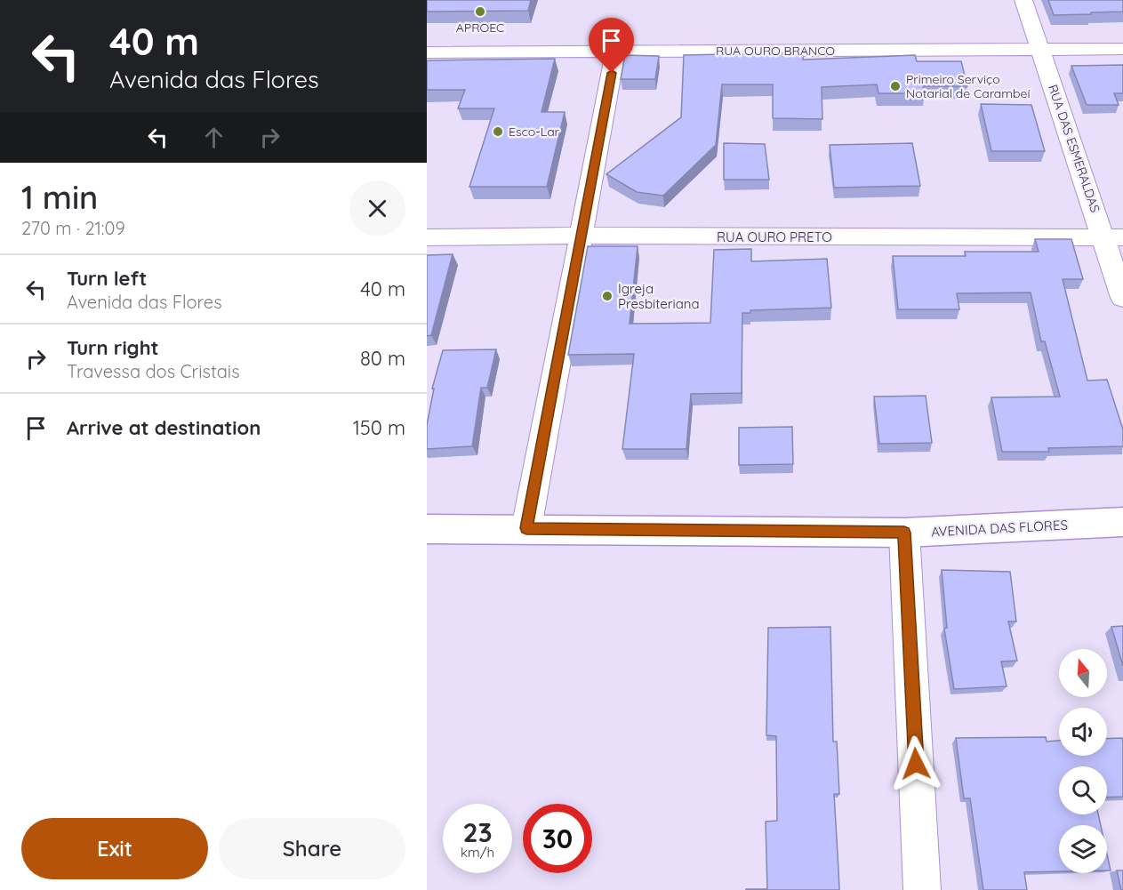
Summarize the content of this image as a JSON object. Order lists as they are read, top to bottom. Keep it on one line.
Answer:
{"streets":{"street":["RUA OURO BRANCO","RUA DAS ESMERALDAS","RUA OURO PRETO","AVENIDA DAS FLORES"]},"crossings":[["RUA OURO BRANCO","RUA DAS ESMERALDAS"],["RUA DAS ESMERALDAS","RUA OURO PRETO"]],"places":["APROEC","Primeiro Serviço Notarial de Carambeí","Esco-Lar","Igreja Presbiteriana"],"north":"top","page":{"turn":["40 m","Avenida das Flores"],"heading":["1 min","270 m · 21:09"],"list":[{"name":"Turn left","note":"Avenida das Flores","value":"40 m"},{"name":"Turn right","note":"Travessa dos Cristais","value":"80 m"},{"name":"Arrive at destination","value":"150 m"}],"speed":"23 km/h","limit":"30","buttons":["Exit","Share"]}}
